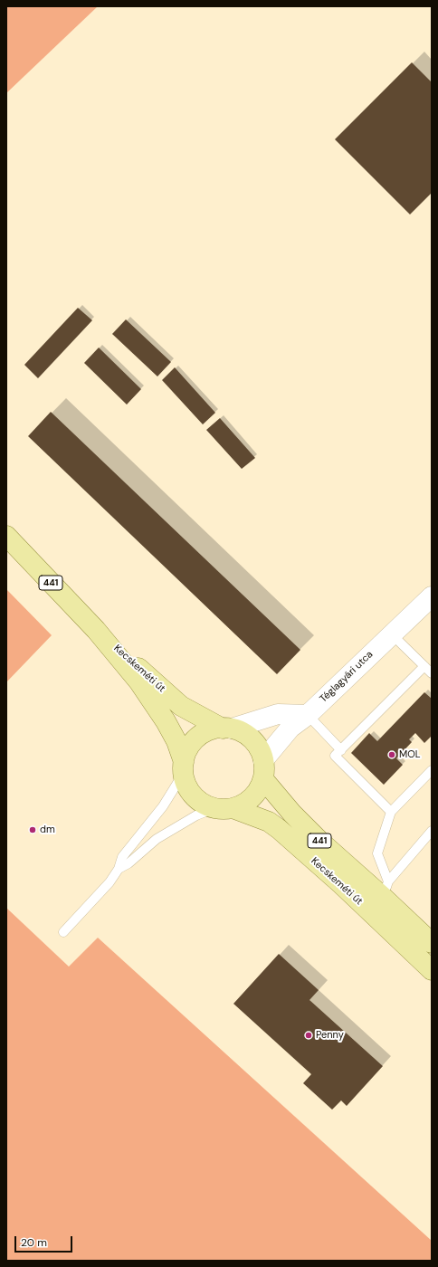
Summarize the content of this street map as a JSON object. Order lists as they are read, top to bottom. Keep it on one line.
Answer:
{"streets":{"main road":["441","Kecskeméti út"],"street":["Téglagyári utca"]},"crossings":[["Kecskeméti út","Téglagyári utca"]],"places":["MOL","dm","Penny"],"scale_bar":"20 m"}
